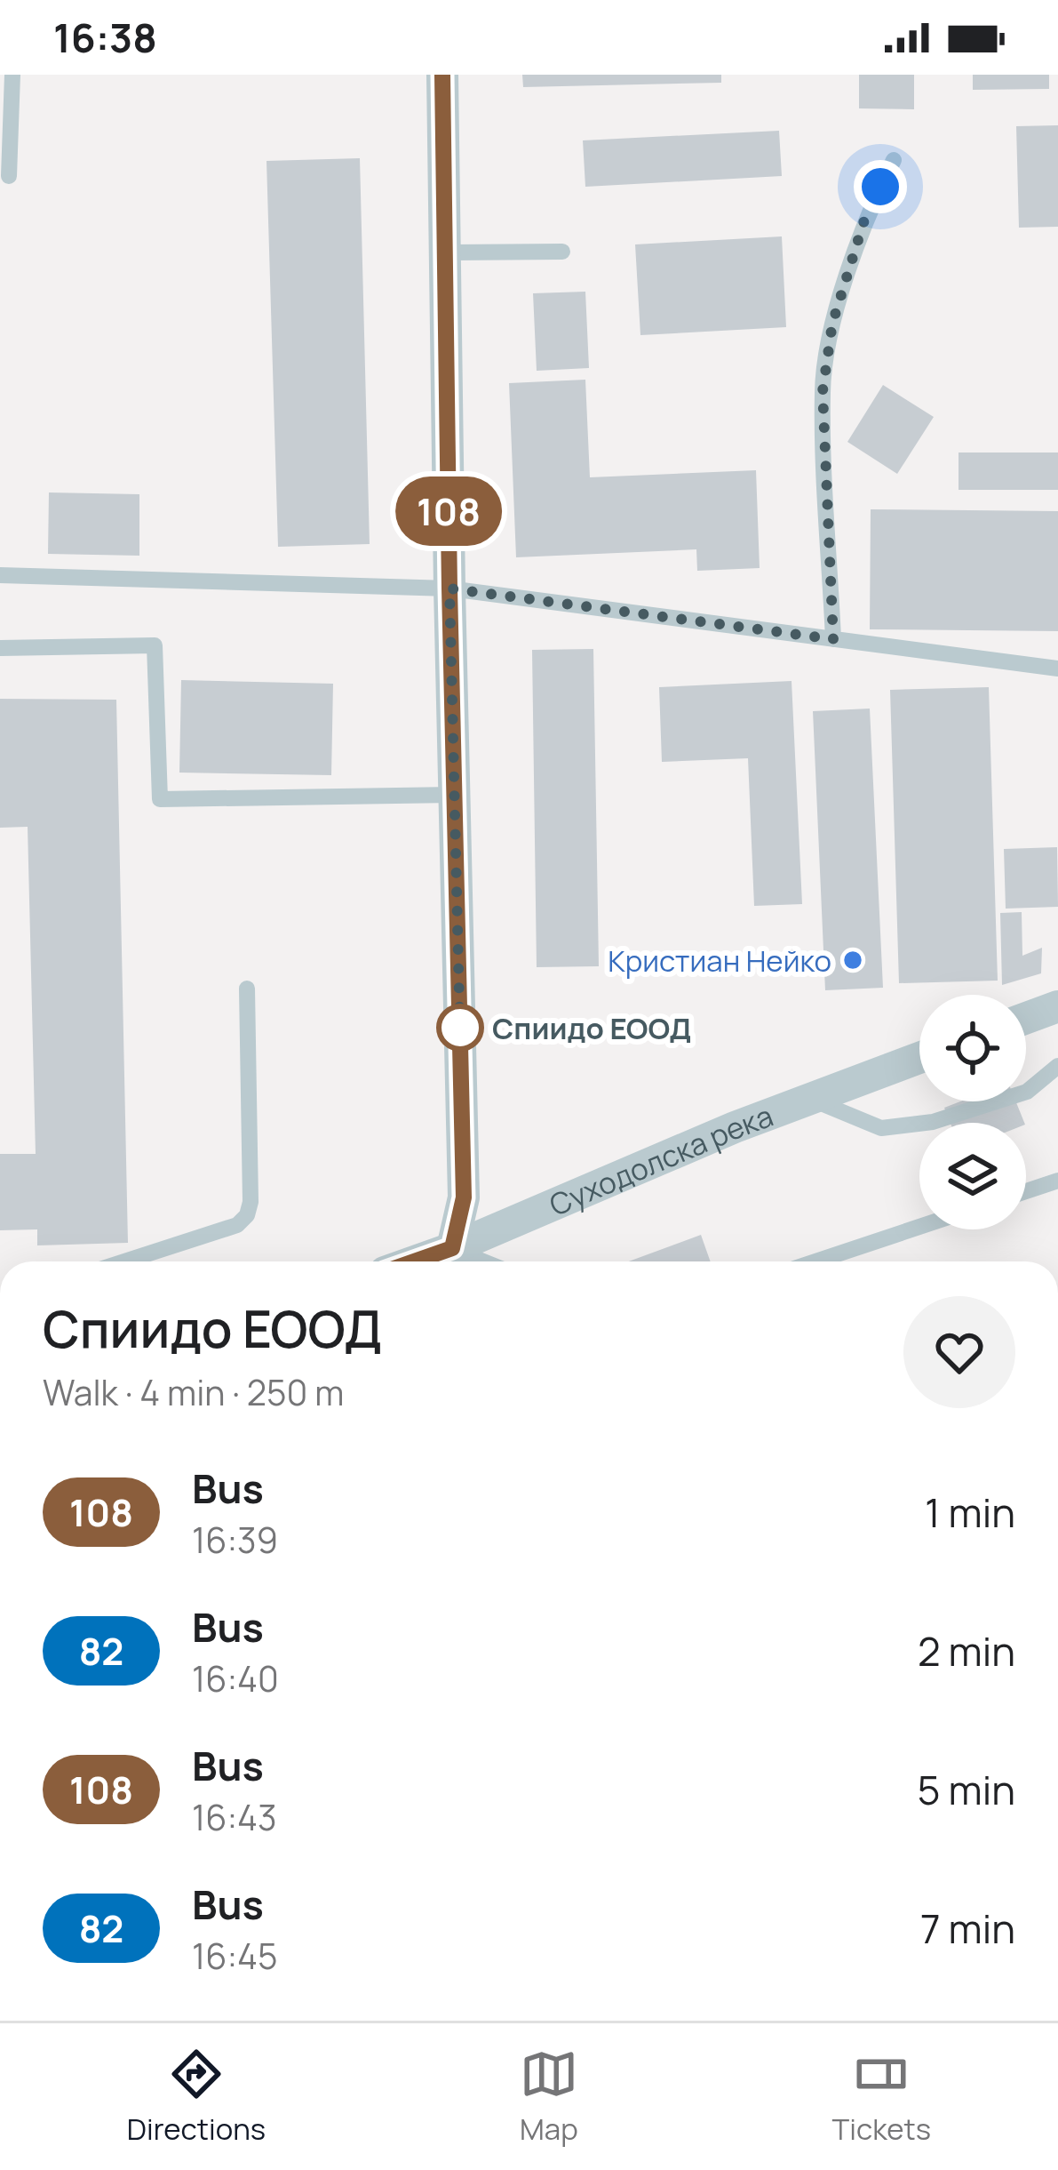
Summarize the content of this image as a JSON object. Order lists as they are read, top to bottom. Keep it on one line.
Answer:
{"streets":{"street":["Суходолска река"]},"places":["Кристиан Нейко","Спиидо ЕООД"],"lines":["bus line 108"],"page":{"status":"16:38","on_map":"108","heading":["Спиидо ЕООД","Walk · 4 min · 250 m"],"list":[{"mark":"108","name":"Bus","note":"16:39","value":"1 min"},{"mark":"82","name":"Bus","note":"16:40","value":"2 min"},{"mark":"108","name":"Bus","note":"16:43","value":"5 min"},{"mark":"82","name":"Bus","note":"16:45","value":"7 min"}],"tabs":["Directions","Map","Tickets"]}}
